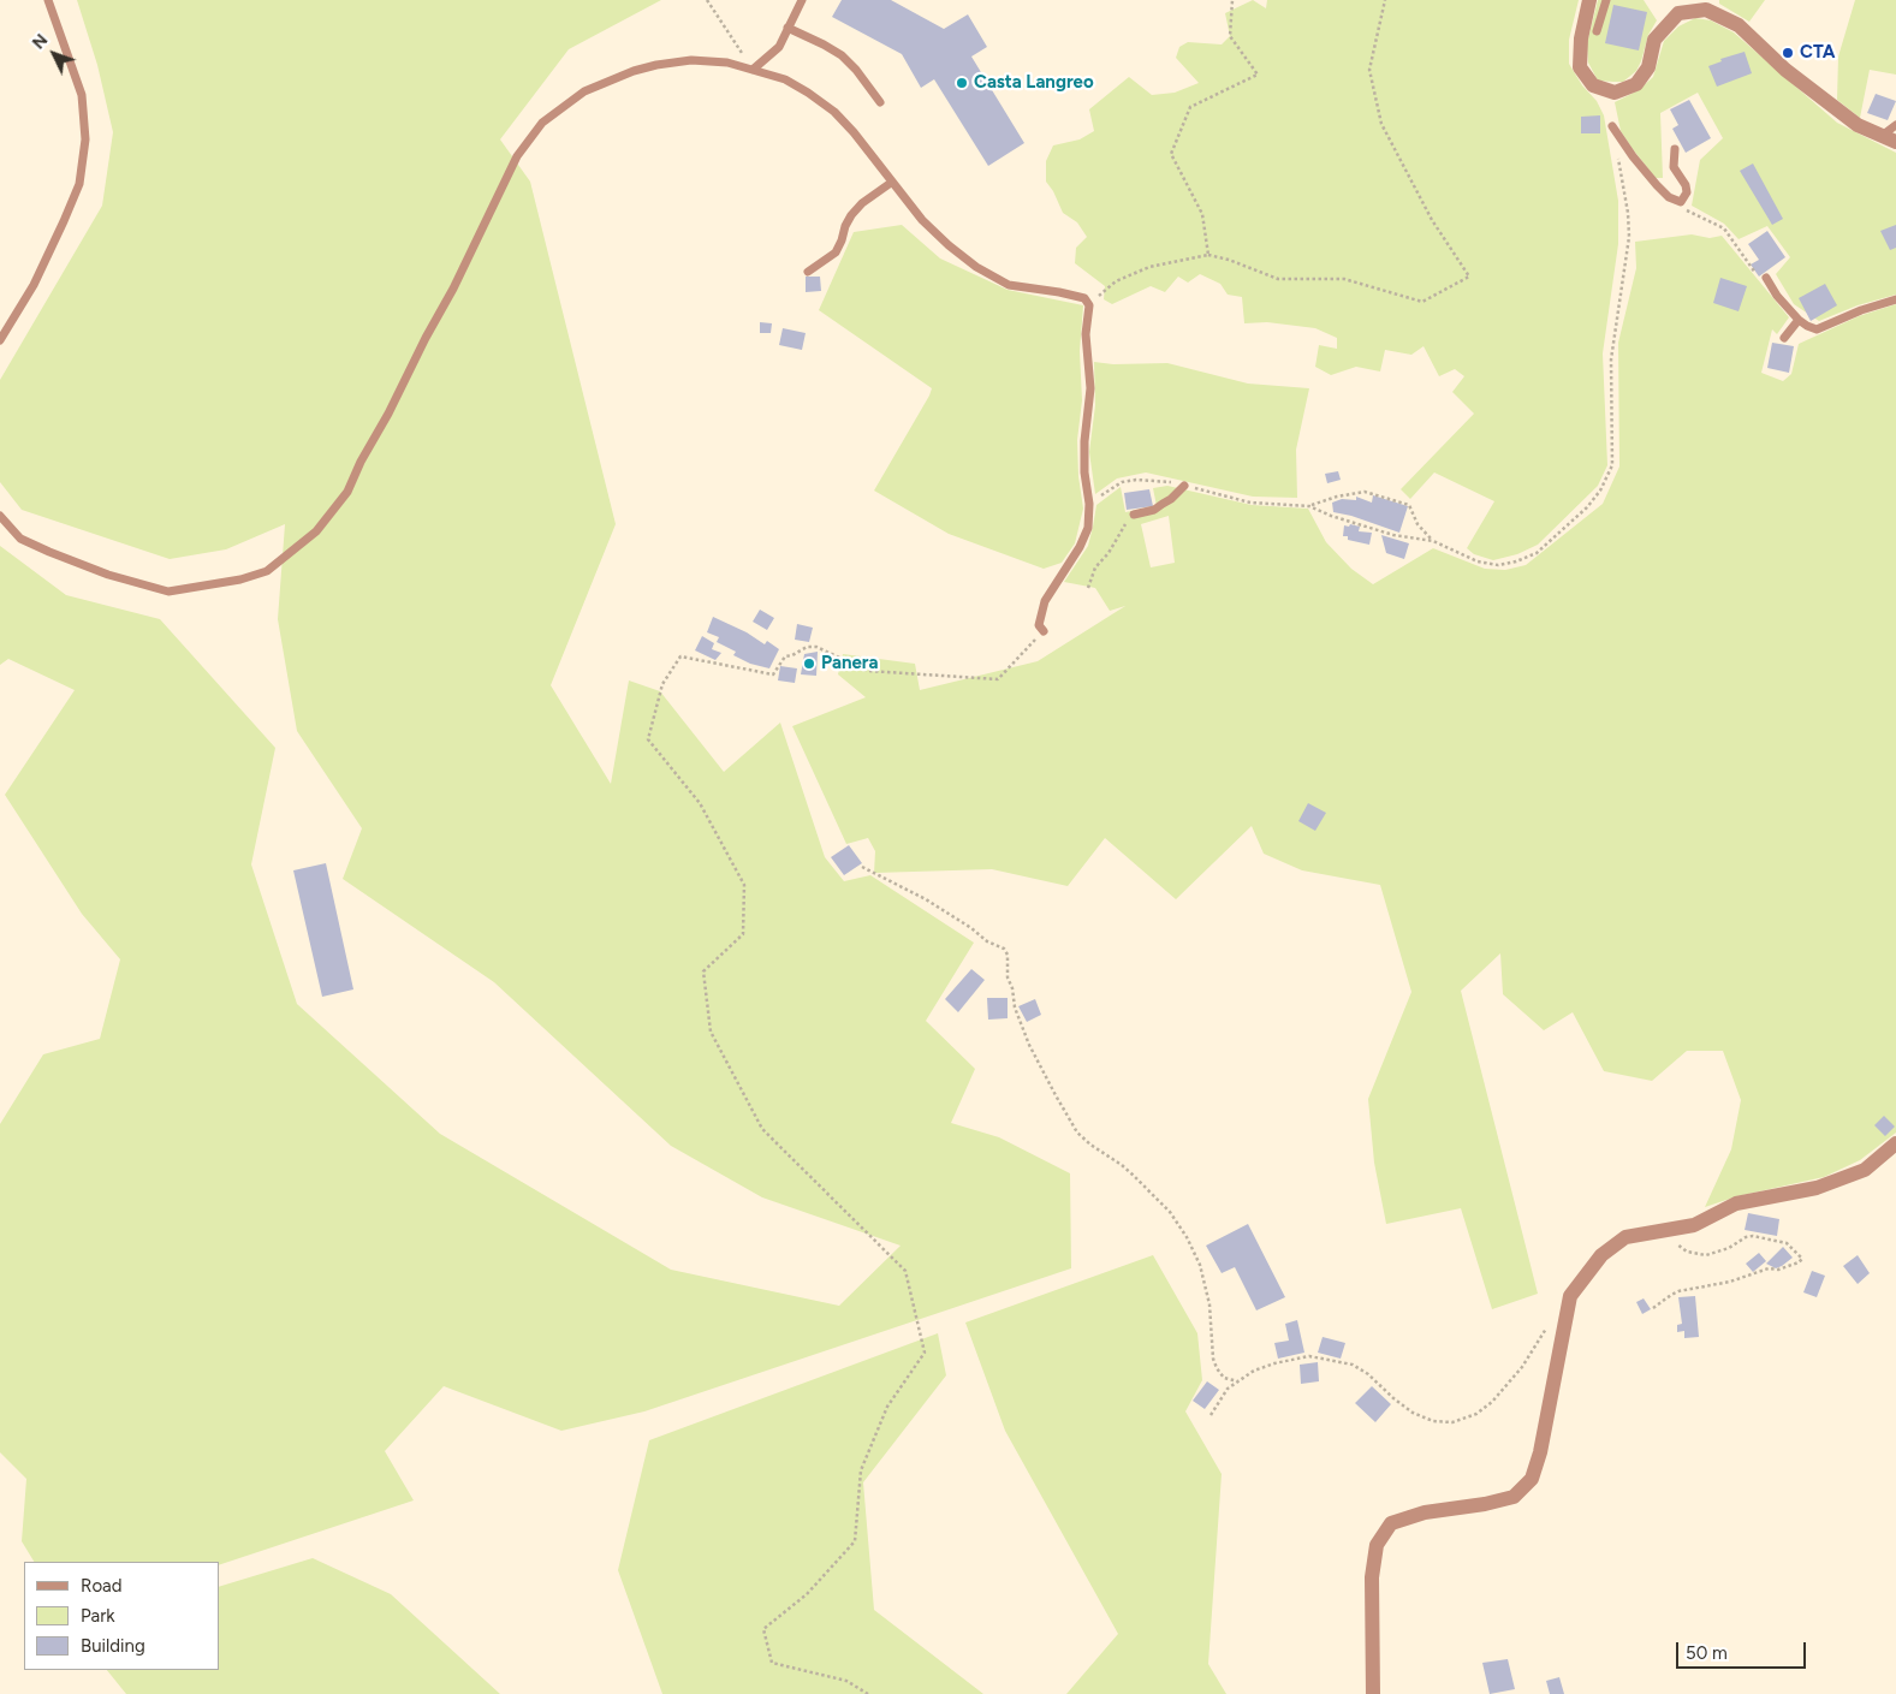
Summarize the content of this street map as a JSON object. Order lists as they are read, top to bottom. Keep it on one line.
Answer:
{"places":["CTA","Casta Langreo","Panera"],"legend":["Road","Park","Building"],"scale_bar":"50 m","north":"top left"}
